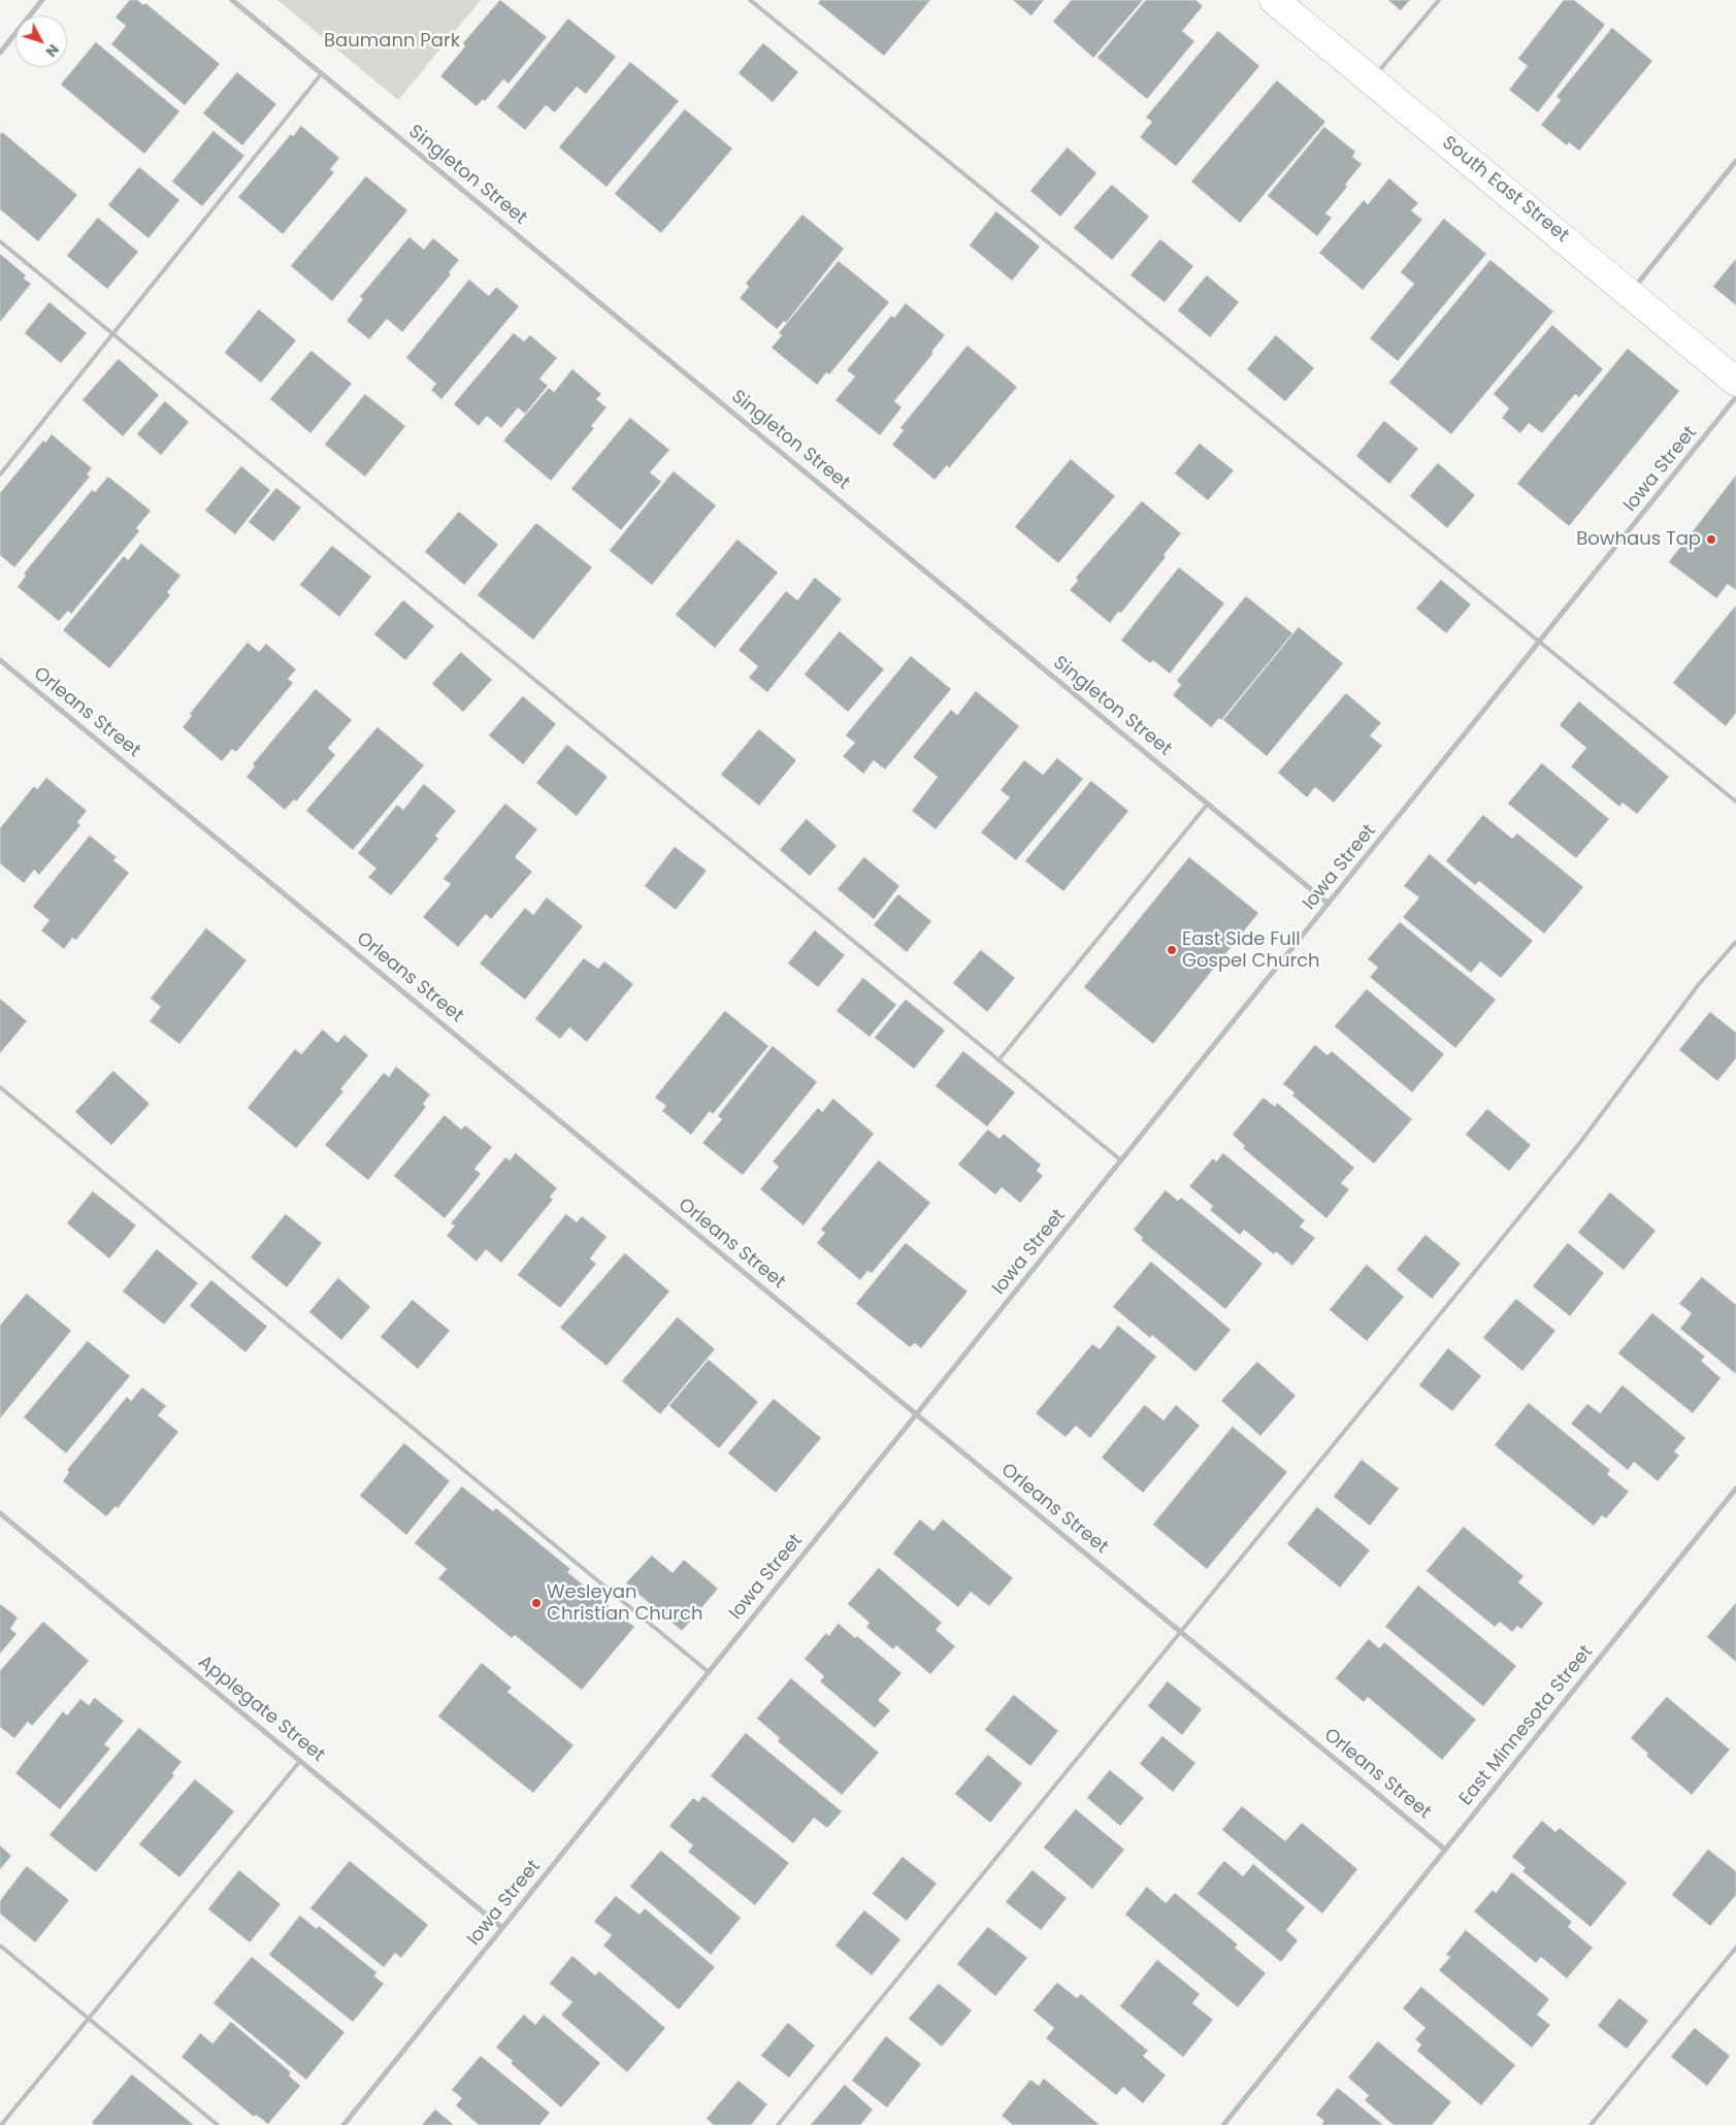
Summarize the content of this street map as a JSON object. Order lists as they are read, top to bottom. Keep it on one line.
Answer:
{"streets":{"main road":["South East Street"],"street":["Singleton Street","Iowa Street","Orleans Street","Applegate Street","East Minnesota Street"]},"crossings":[["Singleton Street","Iowa Street"],["Iowa Street","Orleans Street"],["Iowa Street","Applegate Street"],["Orleans Street","East Minnesota Street"]],"parks":["Baumann Park"],"places":["Bowhaus Tap","East Side Full Gospel Church","Wesleyan Christian Church"],"north":"bottom right"}
